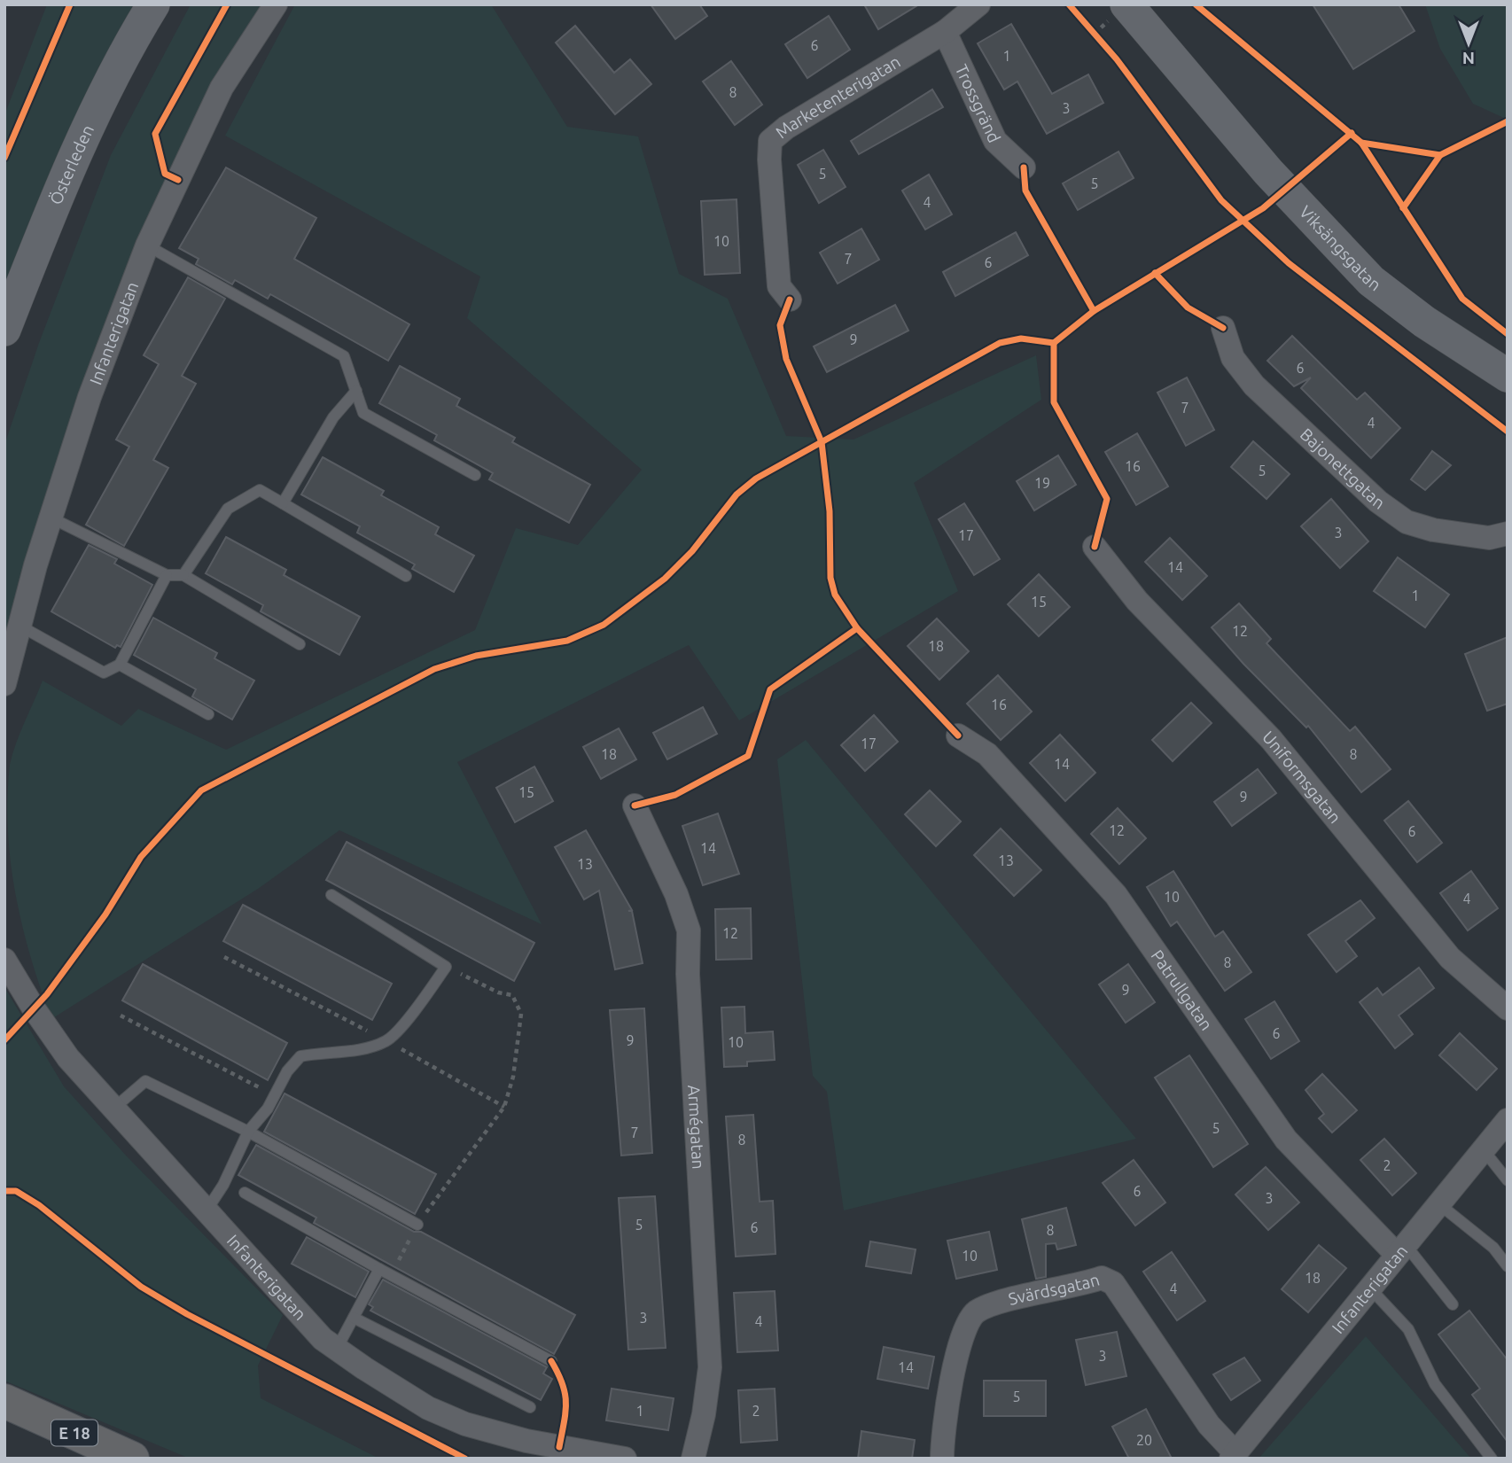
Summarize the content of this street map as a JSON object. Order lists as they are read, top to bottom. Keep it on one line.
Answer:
{"streets":{"highway":["E 18"],"street":["Marketenterigatan","Trossgränd","Österleden","Viksängsgatan","Infanterigatan","Bajonettgatan","Uniformsgatan","Patrullgatan","Armégatan","Svärdsgatan"]},"crossings":[["Marketenterigatan","Trossgränd"],["Infanterigatan","Patrullgatan"],["Infanterigatan","Svärdsgatan"]],"house_numbers":["6","1","8","3","5","5","4","10","7","6","9","6","7","4","16","5","19","3","17","14","1","15","12","18","16","17","18","8","14","15","9","12","6","14","13","13","10","4","12","8","9","6","9","10","5","7","8","2","6","3","5","6","8","10","18","4","3","4","3","14","5","1","2","20"],"north":"bottom"}
